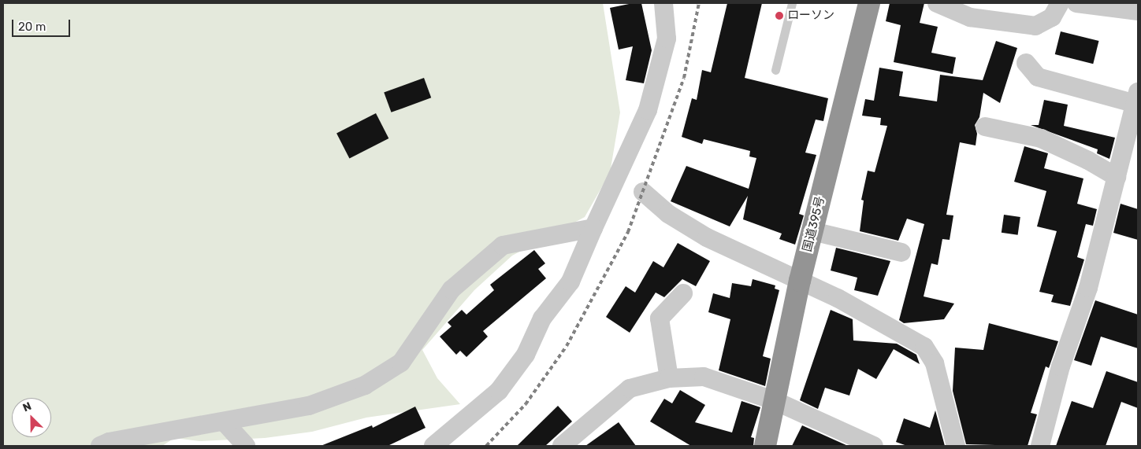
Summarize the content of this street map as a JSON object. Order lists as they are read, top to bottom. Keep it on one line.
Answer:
{"streets":{"highway":["国道395号"]},"places":["ローソン"],"scale_bar":"20 m","north":"top left"}
